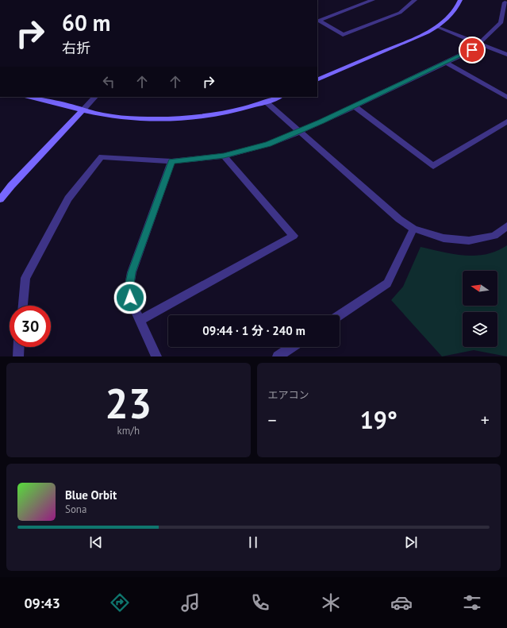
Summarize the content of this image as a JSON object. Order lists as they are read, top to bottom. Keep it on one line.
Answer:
{"north":"left","page":{"turn":["60 m","右折"],"limit":"30","trip":"09:44 · 1 分 · 240 m","tile":[["23","km/h"],"エアコン"],"heat":["−","19°","+"],"song":["Blue Orbit","Sona"],"tabs":"09:43"}}
